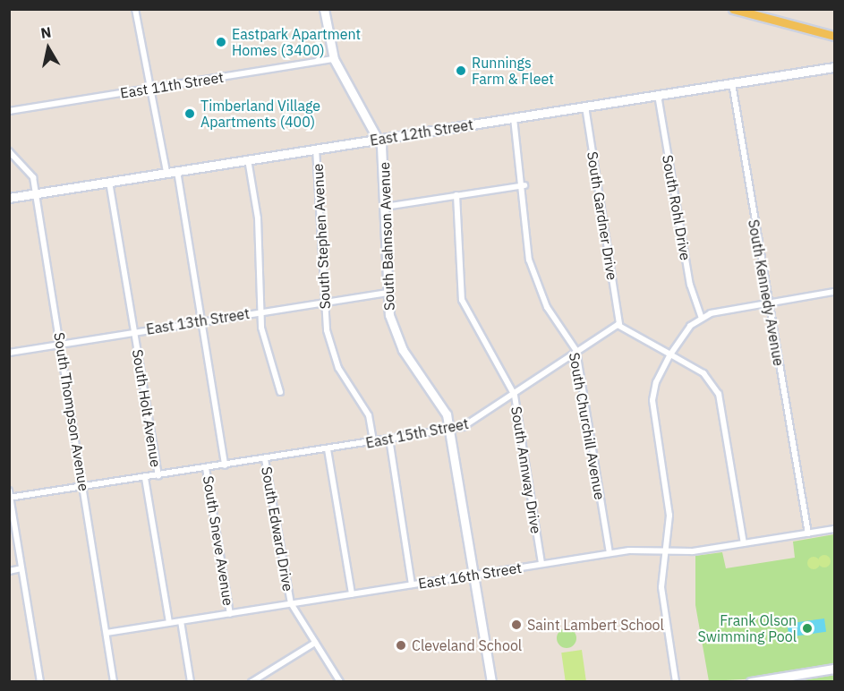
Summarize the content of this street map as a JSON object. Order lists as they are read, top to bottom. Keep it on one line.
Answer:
{"streets":{"street":["East 11th Street","East 12th Street","South Rohl Drive","South Gardner Drive","South Stephen Avenue","South Bahnson Avenue","South Kennedy Avenue","East 13th Street","South Holt Avenue","South Thompson Avenue","South Churchill Avenue","East 15th Street","South Annway Drive","South Edward Drive","South Sneve Avenue","East 16th Street"]},"crossings":[["East 11th Street","South Bahnson Avenue"],["East 12th Street","South Rohl Drive"],["East 12th Street","South Gardner Drive"],["East 12th Street","South Stephen Avenue"],["East 12th Street","South Bahnson Avenue"],["East 12th Street","South Kennedy Avenue"],["East 12th Street","South Holt Avenue"],["East 12th Street","South Thompson Avenue"],["East 12th Street","South Churchill Avenue"],["East 12th Street","South Sneve Avenue"],["South Gardner Drive","East 15th Street"],["South Stephen Avenue","East 13th Street"],["South Stephen Avenue","East 15th Street"],["South Bahnson Avenue","East 13th Street"],["South Bahnson Avenue","East 15th Street"],["South Bahnson Avenue","East 16th Street"],["South Kennedy Avenue","East 16th Street"],["East 13th Street","South Holt Avenue"],["East 13th Street","South Thompson Avenue"],["East 13th Street","South Sneve Avenue"],["South Holt Avenue","East 15th Street"],["South Holt Avenue","East 16th Street"],["South Thompson Avenue","East 15th Street"],["South Thompson Avenue","East 16th Street"],["South Churchill Avenue","East 15th Street"],["South Churchill Avenue","East 16th Street"],["East 15th Street","South Annway Drive"],["East 15th Street","South Edward Drive"],["East 15th Street","South Sneve Avenue"],["South Annway Drive","East 16th Street"],["South Edward Drive","East 16th Street"],["South Sneve Avenue","East 16th Street"]],"places":["Eastpark Apartment Homes (3400)","Runnings Farm & Fleet","Timberland Village Apartments (400)","Saint Lambert School","Frank Olson Swimming Pool","Cleveland School"],"north":"top"}
